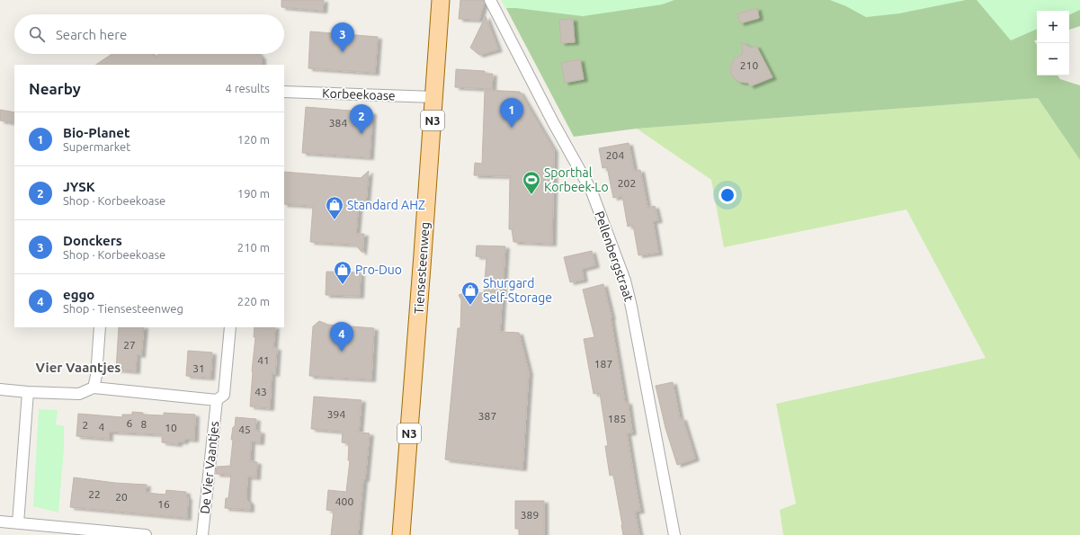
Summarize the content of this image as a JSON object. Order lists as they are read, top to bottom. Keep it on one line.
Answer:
{"streets":{"main road":["N3","Tiensesteenweg"],"street":["Korbeekoase","Pellenbergstraat","De Vier Vaantjes"]},"crossings":[["Korbeekoase","Tiensesteenweg"]],"districts":["Vier Vaantjes"],"places":{"sports":["Sporthal Korbeek-Lo"],"shop":["Standard AHZ","Pro-Duo","Shurgard Self-Storage"]},"house_numbers":["210","384","204","202","27","41","187","31","43","394","387","185","6","8","2","4","10","45","22","20","400","16","389"],"page":{"map_buttons":["+","−"],"search":"Search here","pins":["3","1","2","4"],"heading":["Nearby","4 results"],"list":[{"mark":"1","name":"Bio-Planet","note":"Supermarket","value":"120 m"},{"mark":"2","name":"JYSK","note":"Shop · Korbeekoase","value":"190 m"},{"mark":"3","name":"Donckers","note":"Shop · Korbeekoase","value":"210 m"},{"mark":"4","name":"eggo","note":"Shop · Tiensesteenweg","value":"220 m"}]}}
